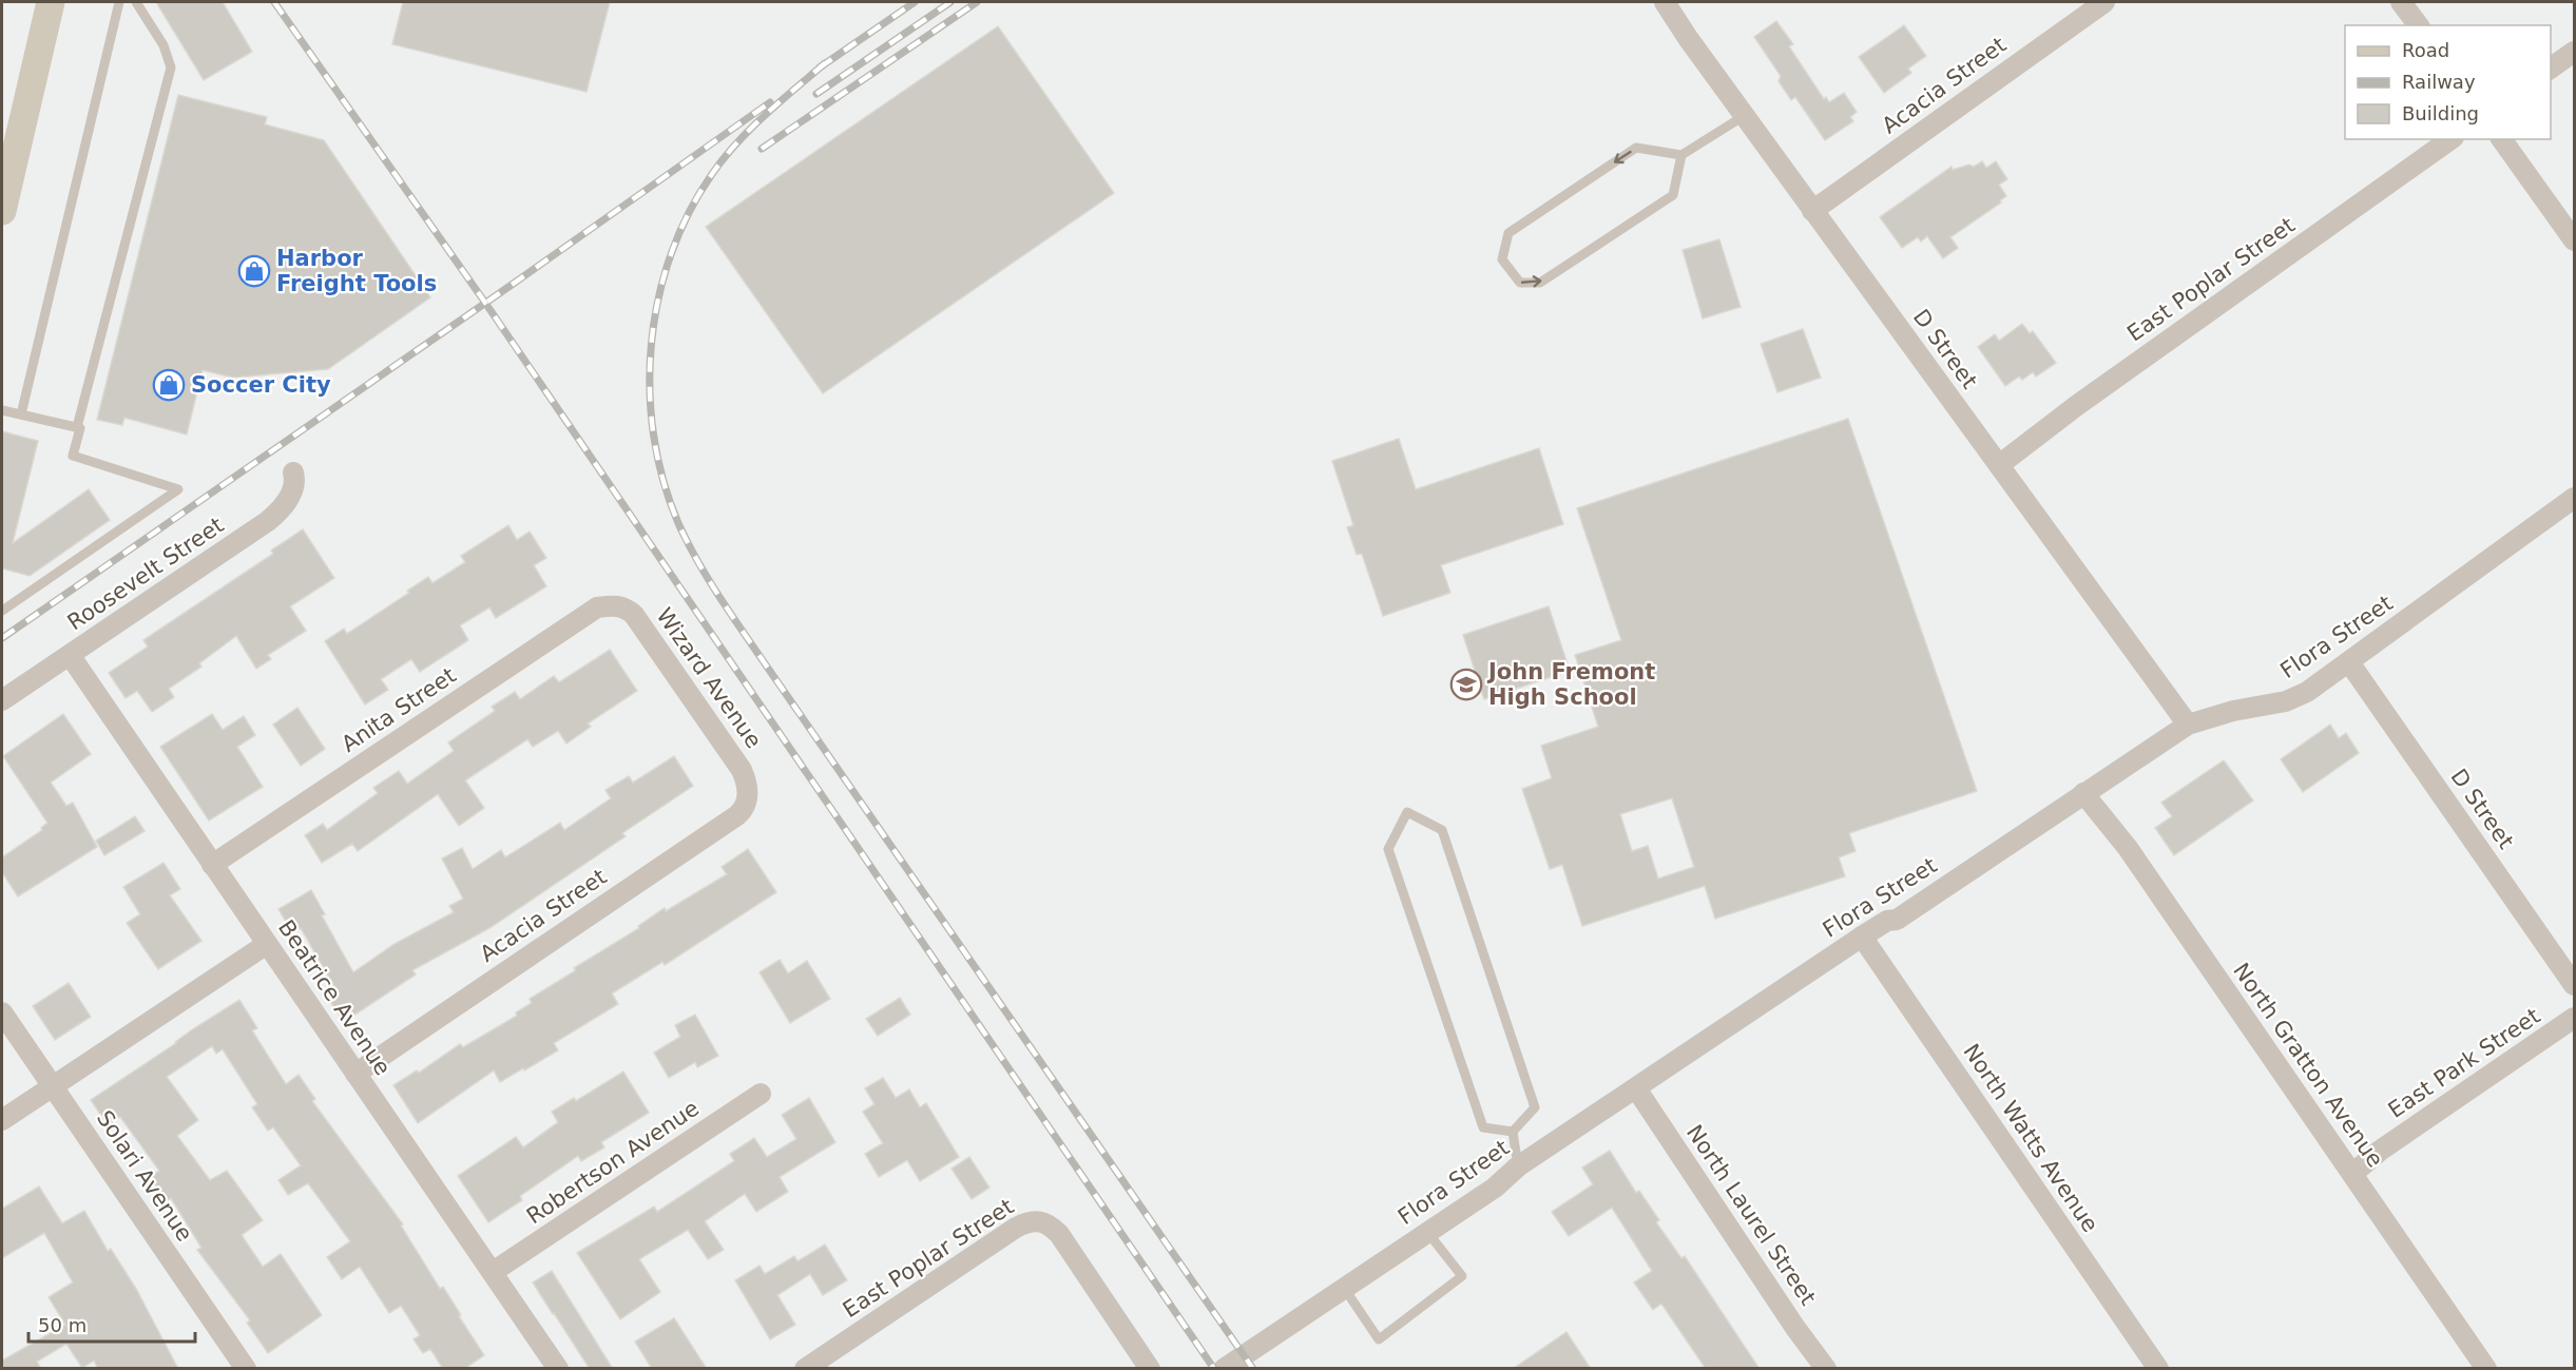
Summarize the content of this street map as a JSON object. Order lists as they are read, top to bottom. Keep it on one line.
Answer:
{"streets":{"street":["Acacia Street","East Poplar Street","D Street","Roosevelt Street","Flora Street","Wizard Avenue","Anita Street","Beatrice Avenue","East Park Street","North Gratton Avenue","North Watts Avenue","Robertson Avenue","Solari Avenue","North Laurel Street"]},"crossings":[["Acacia Street","D Street"],["Acacia Street","Wizard Avenue"],["Acacia Street","Beatrice Avenue"],["East Poplar Street","D Street"],["D Street","Flora Street"],["Roosevelt Street","Beatrice Avenue"],["Flora Street","North Gratton Avenue"],["Flora Street","North Watts Avenue"],["Flora Street","North Laurel Street"],["Wizard Avenue","Anita Street"],["Anita Street","Beatrice Avenue"],["Beatrice Avenue","Robertson Avenue"],["East Park Street","North Gratton Avenue"]],"places":{"shop":["Harbor Freight Tools","Soccer City"],"school or university":["John Fremont High School"]},"legend":["Road","Railway","Building"],"scale_bar":"50 m"}
